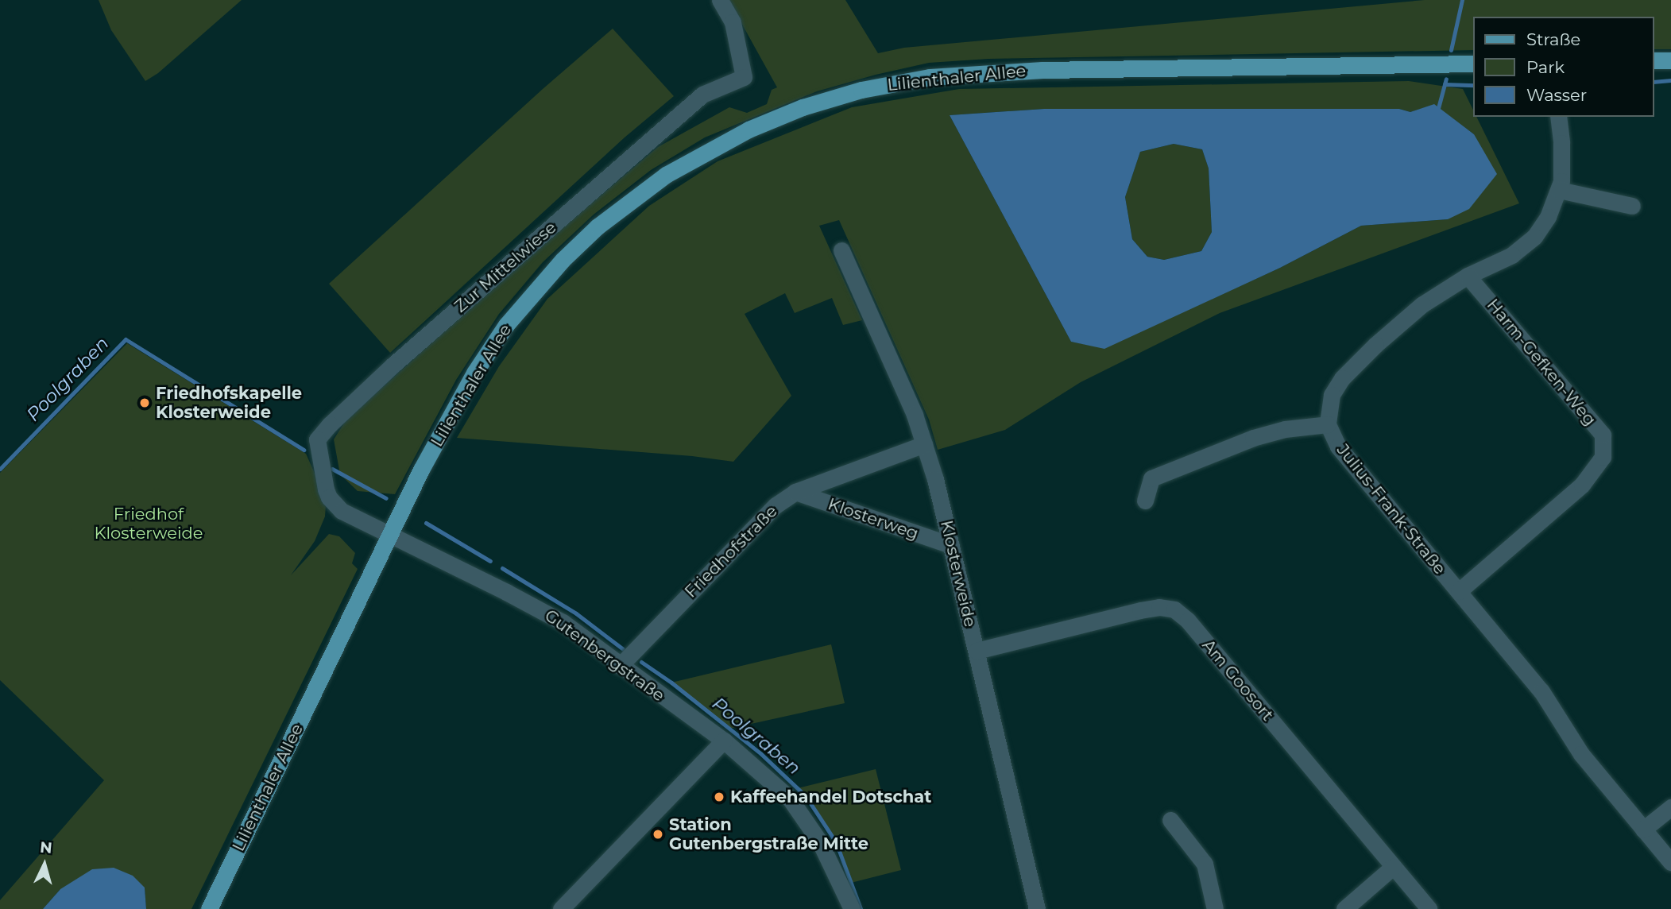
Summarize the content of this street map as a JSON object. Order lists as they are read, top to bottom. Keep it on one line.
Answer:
{"streets":{"main road":["Lilienthaler Allee"],"street":["Zur Mittelwiese","Harm-Gefken-Weg","Julius-Frank-Straße","Klosterweg","Friedhofstraße","Klosterweide","Gutenbergstraße","Am Goosort"]},"crossings":[["Lilienthaler Allee","Zur Mittelwiese"],["Lilienthaler Allee","Gutenbergstraße"],["Zur Mittelwiese","Gutenbergstraße"],["Harm-Gefken-Weg","Julius-Frank-Straße"],["Klosterweg","Friedhofstraße"],["Klosterweg","Klosterweide"],["Friedhofstraße","Klosterweide"],["Friedhofstraße","Gutenbergstraße"],["Klosterweide","Am Goosort"]],"water":["Poolgraben"],"parks":["Friedhof Klosterweide"],"places":["Friedhofskapelle Klosterweide","Kaffeehandel Dotschat","Station Gutenbergstraße Mitte"],"legend":["Straße","Park","Wasser"],"north":"top"}
